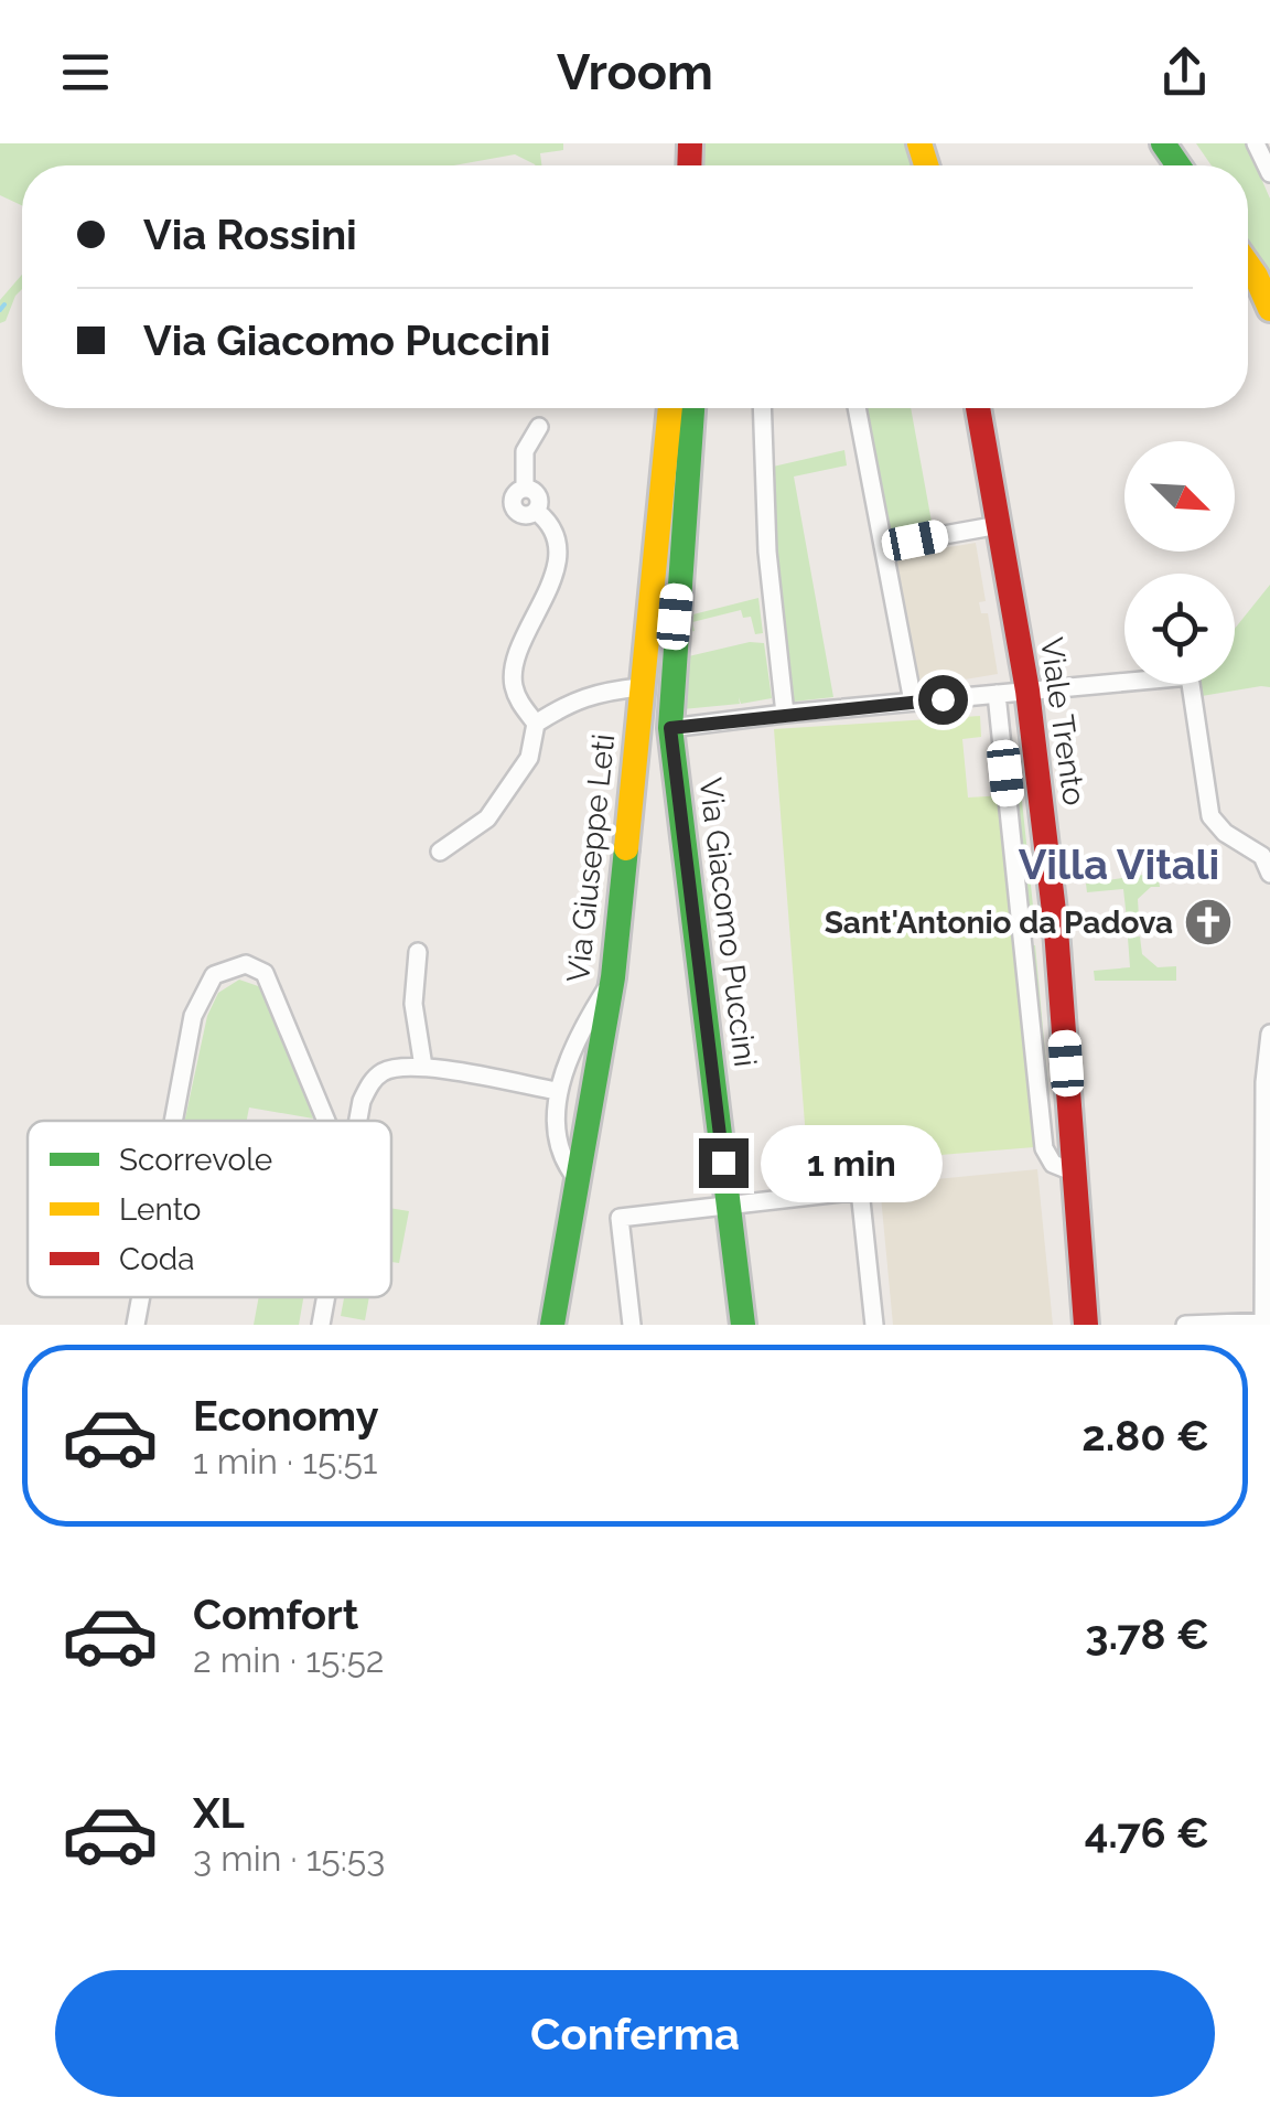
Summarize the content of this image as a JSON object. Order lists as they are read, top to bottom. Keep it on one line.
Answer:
{"streets":{"main road":["Viale Trento","Via Giuseppe Leti","Via Giacomo Puccini"]},"districts":["Villa Vitali"],"places":{"church":["Sant'Antonio da Padova"]},"legend":["Scorrevole","Lento","Coda"],"north":"bottom right","page":{"header":"Vroom","banner":["Via Rossini","Via Giacomo Puccini"],"bubble":"1 min","list":[{"name":"Economy","note":"1 min · 15:51","value":"2.80 €"},{"name":"Comfort","note":"2 min · 15:52","value":"3.78 €"},{"name":"XL","note":"3 min · 15:53","value":"4.76 €"}],"buttons":"Conferma"}}
